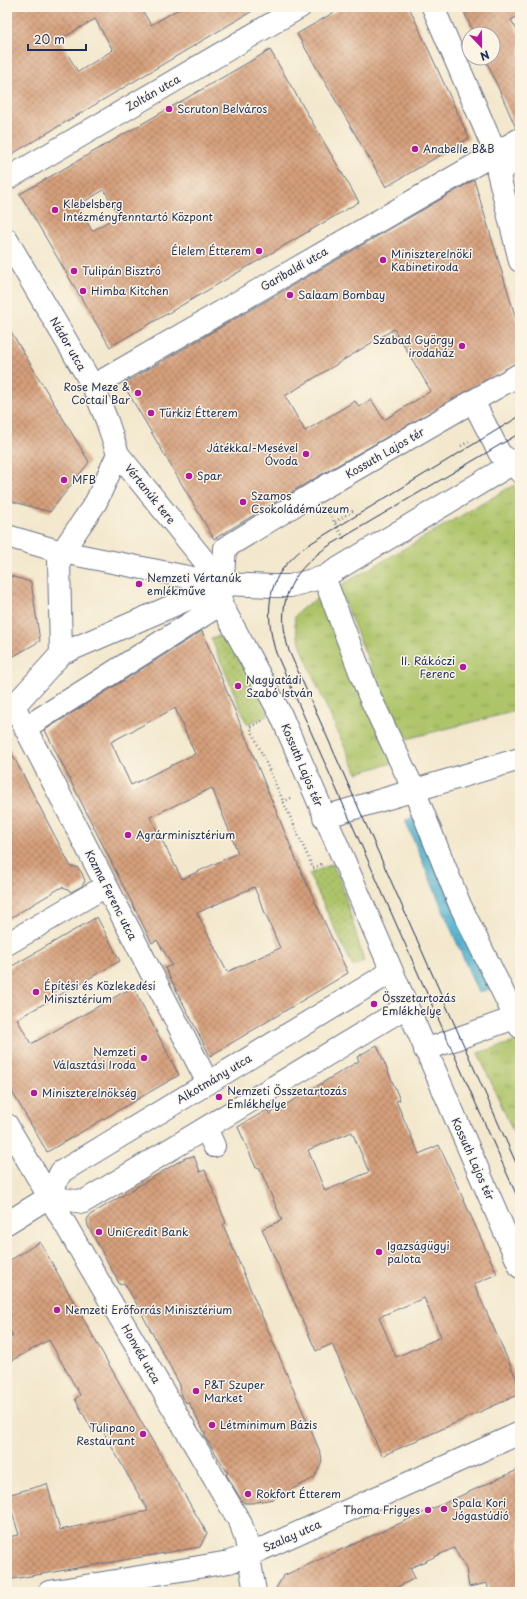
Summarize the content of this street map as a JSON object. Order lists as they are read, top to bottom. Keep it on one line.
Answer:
{"streets":{"street":["Zoltán utca","Garibaldi utca","Nádor utca","Kossuth Lajos tér","Vértanúk tere","Kozma Ferenc utca","Alkotmány utca","Honvéd utca","Szalay utca"]},"crossings":[["Garibaldi utca","Nádor utca"],["Nádor utca","Vértanúk tere"],["Kossuth Lajos tér","Vértanúk tere"],["Kossuth Lajos tér","Alkotmány utca"],["Kozma Ferenc utca","Alkotmány utca"],["Alkotmány utca","Honvéd utca"],["Honvéd utca","Szalay utca"]],"places":["Scruton Belváros","Anabelle B&B","Klebelsberg Intézményfenntartó Központ","Élelem Étterem","Miniszterelnöki Kabinetiroda","Tulipán Bisztró","Himba Kitchen","Salaam Bombay","Szabad György irodaház","Rose Meze & Coctail Bar","Türkiz Étterem","Játékkal-Mesével Óvoda","Spar","MFB","Szamos Csokoládémúzeum","Nemzeti Vértanúk emlékműve","II. Rákóczi Ferenc","Nagyatádi Szabó István","Agrárminisztérium","Építési és Közlekedési Minisztérium","Összetartozás Emlékhelye","Nemzeti Választási Iroda","Miniszterelnökség","Nemzeti Összetartozás Emlékhelye","UniCredit Bank","Igazságügyi palota","Nemzeti Erőforrás Minisztérium","P&T Szuper Market","Létminimum Bázis","Tulipano Restaurant","Rokfort Étterem","Spala Kori Jógastúdió","Thoma Frigyes"],"scale_bar":"20 m","north":"bottom"}
